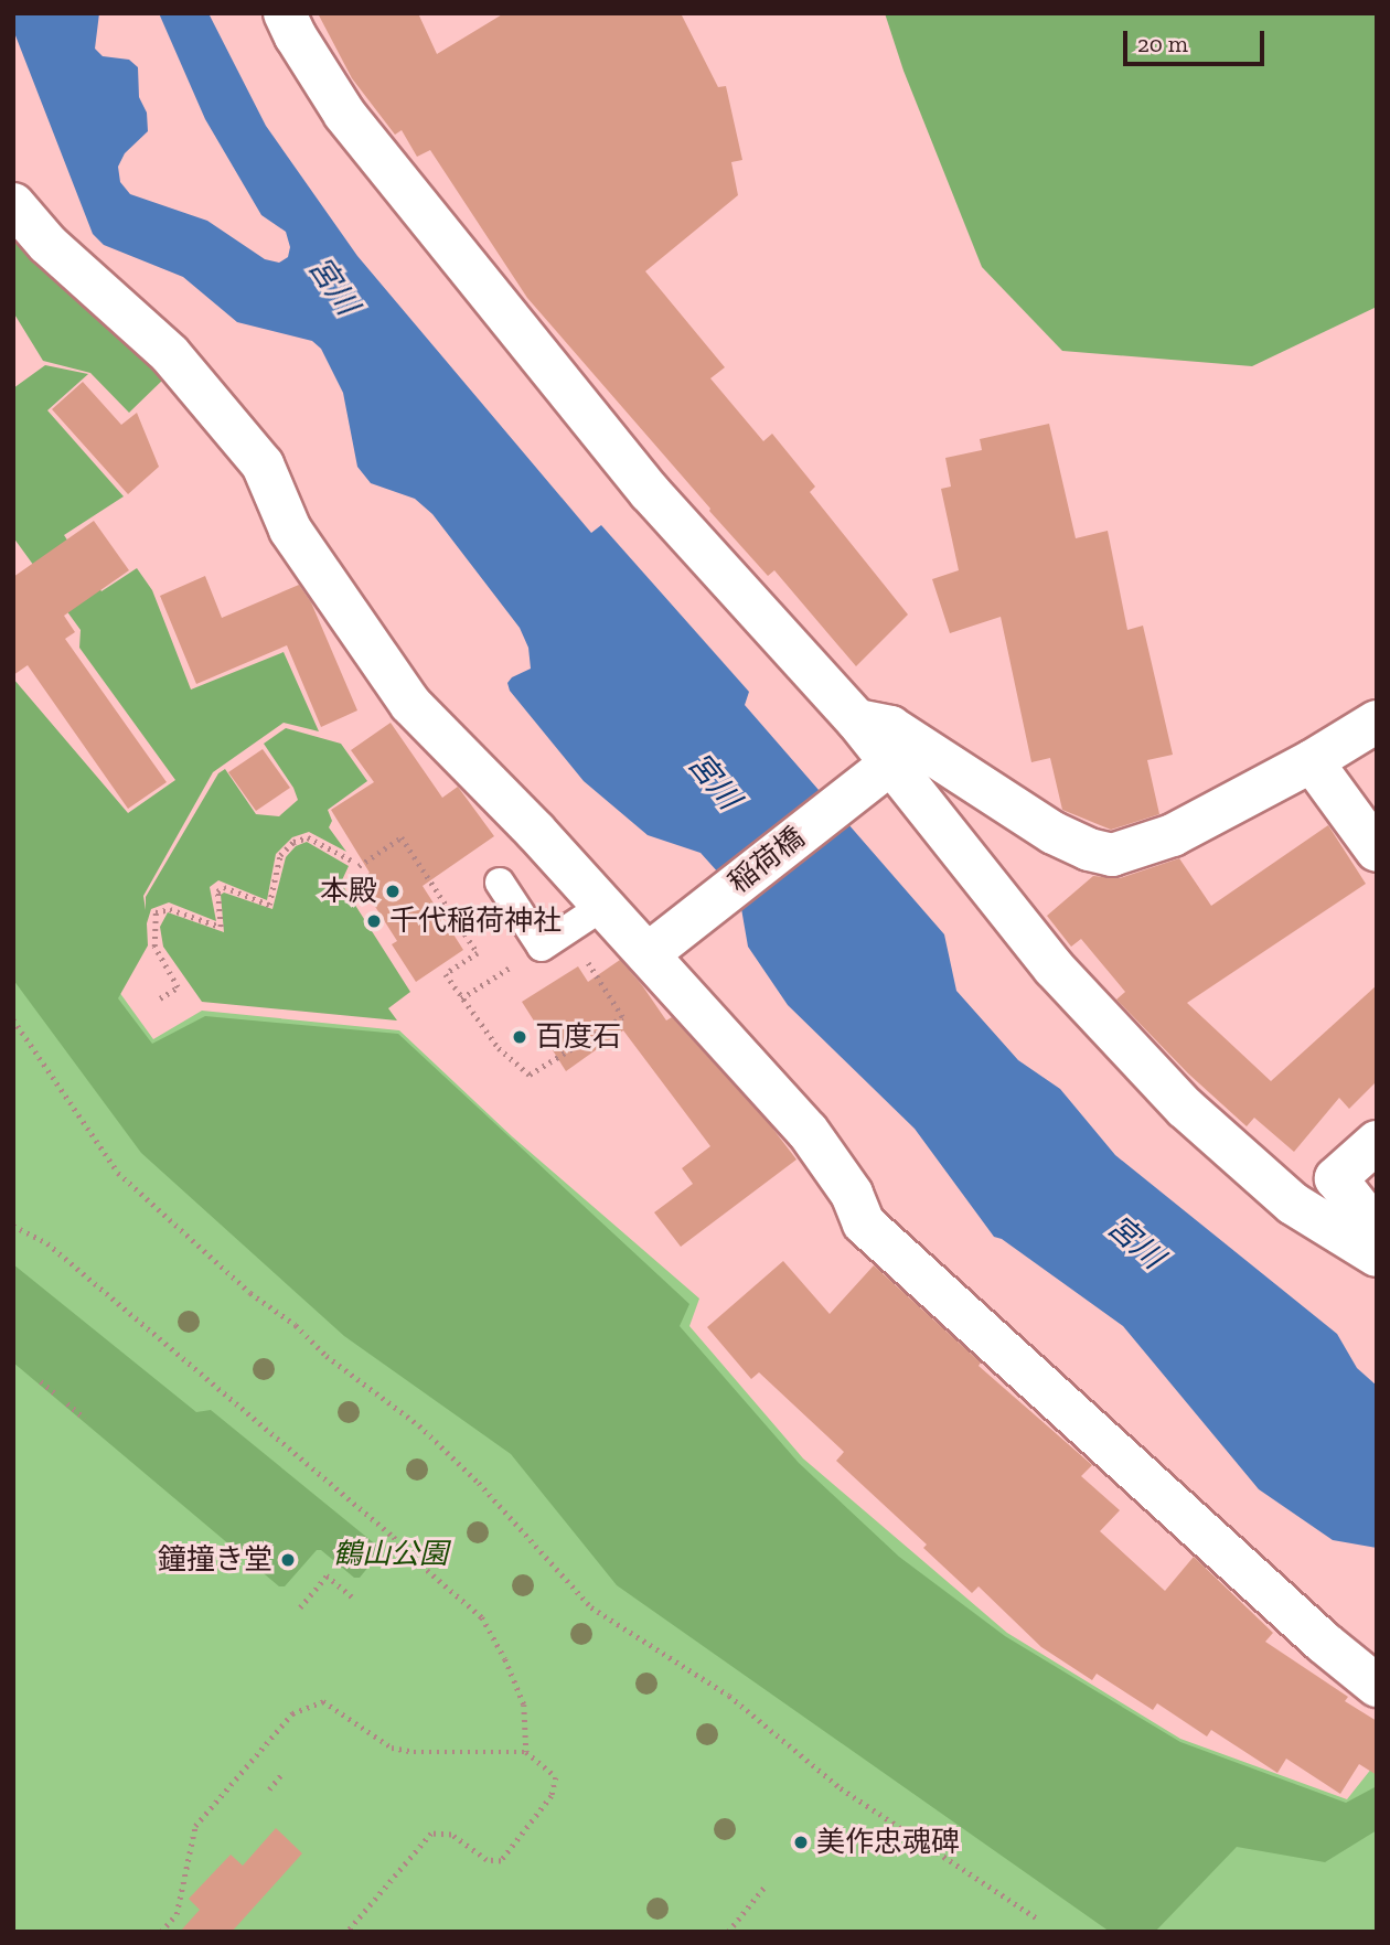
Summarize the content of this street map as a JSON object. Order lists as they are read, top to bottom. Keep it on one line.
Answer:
{"streets":{"street":["稲荷橋"]},"water":["宮川"],"parks":["鶴山公園"],"places":["本殿","千代稲荷神社","百度石","鐘撞き堂","美作忠魂碑"],"scale_bar":"20 m"}
